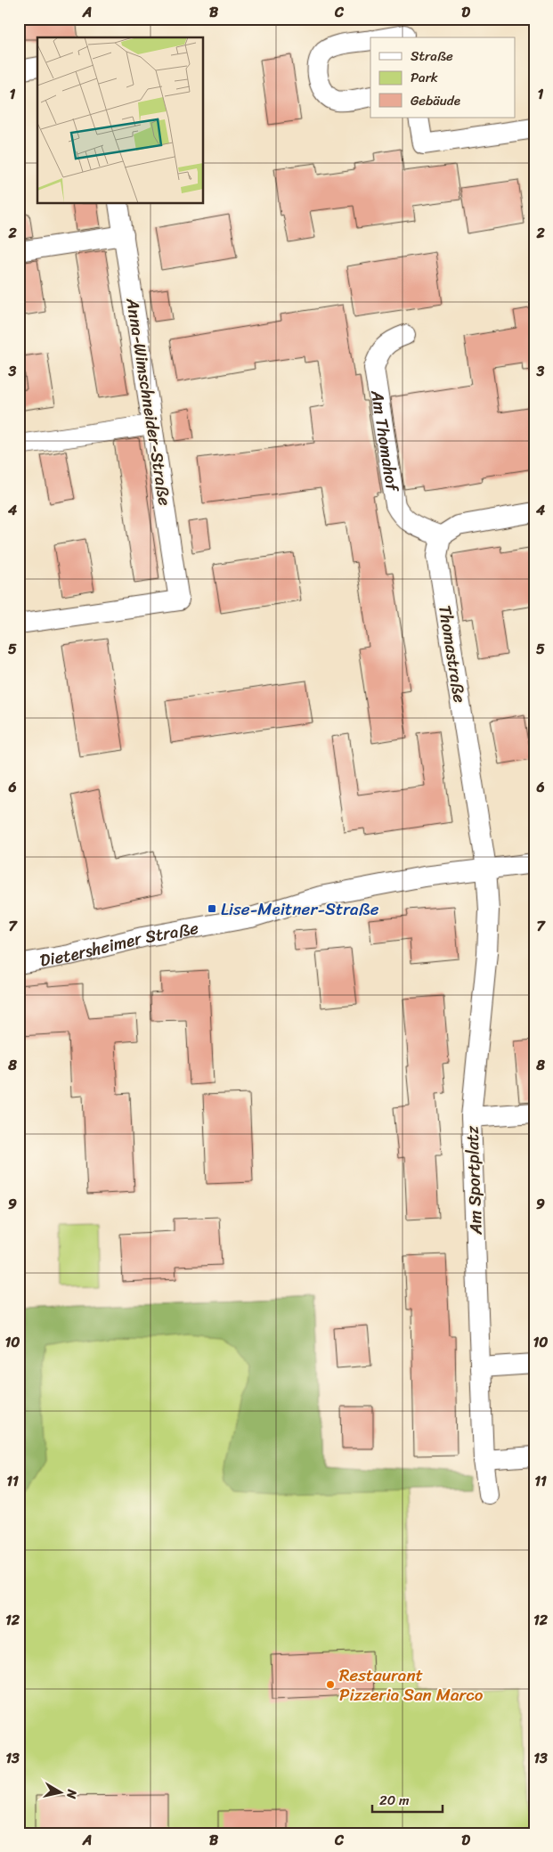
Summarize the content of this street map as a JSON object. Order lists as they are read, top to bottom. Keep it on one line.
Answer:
{"streets":{"street":["Anna-Wimschneider-Straße","Am Thomahof","Thomastraße","Dietersheimer Straße","Am Sportplatz"]},"crossings":[["Am Thomahof","Thomastraße"],["Thomastraße","Dietersheimer Straße"],["Thomastraße","Am Sportplatz"],["Dietersheimer Straße","Am Sportplatz"]],"places":{"transit":["Lise-Meitner-Straße"],"other":["Restaurant Pizzeria San Marco"]},"legend":["Straße","Park","Gebäude"],"scale_bar":"20 m","north":"right","grid":{"columns":["A","B","C","D"],"rows":["1","2","3","4","5","6","7","8","9","10","11","12","13"]}}
